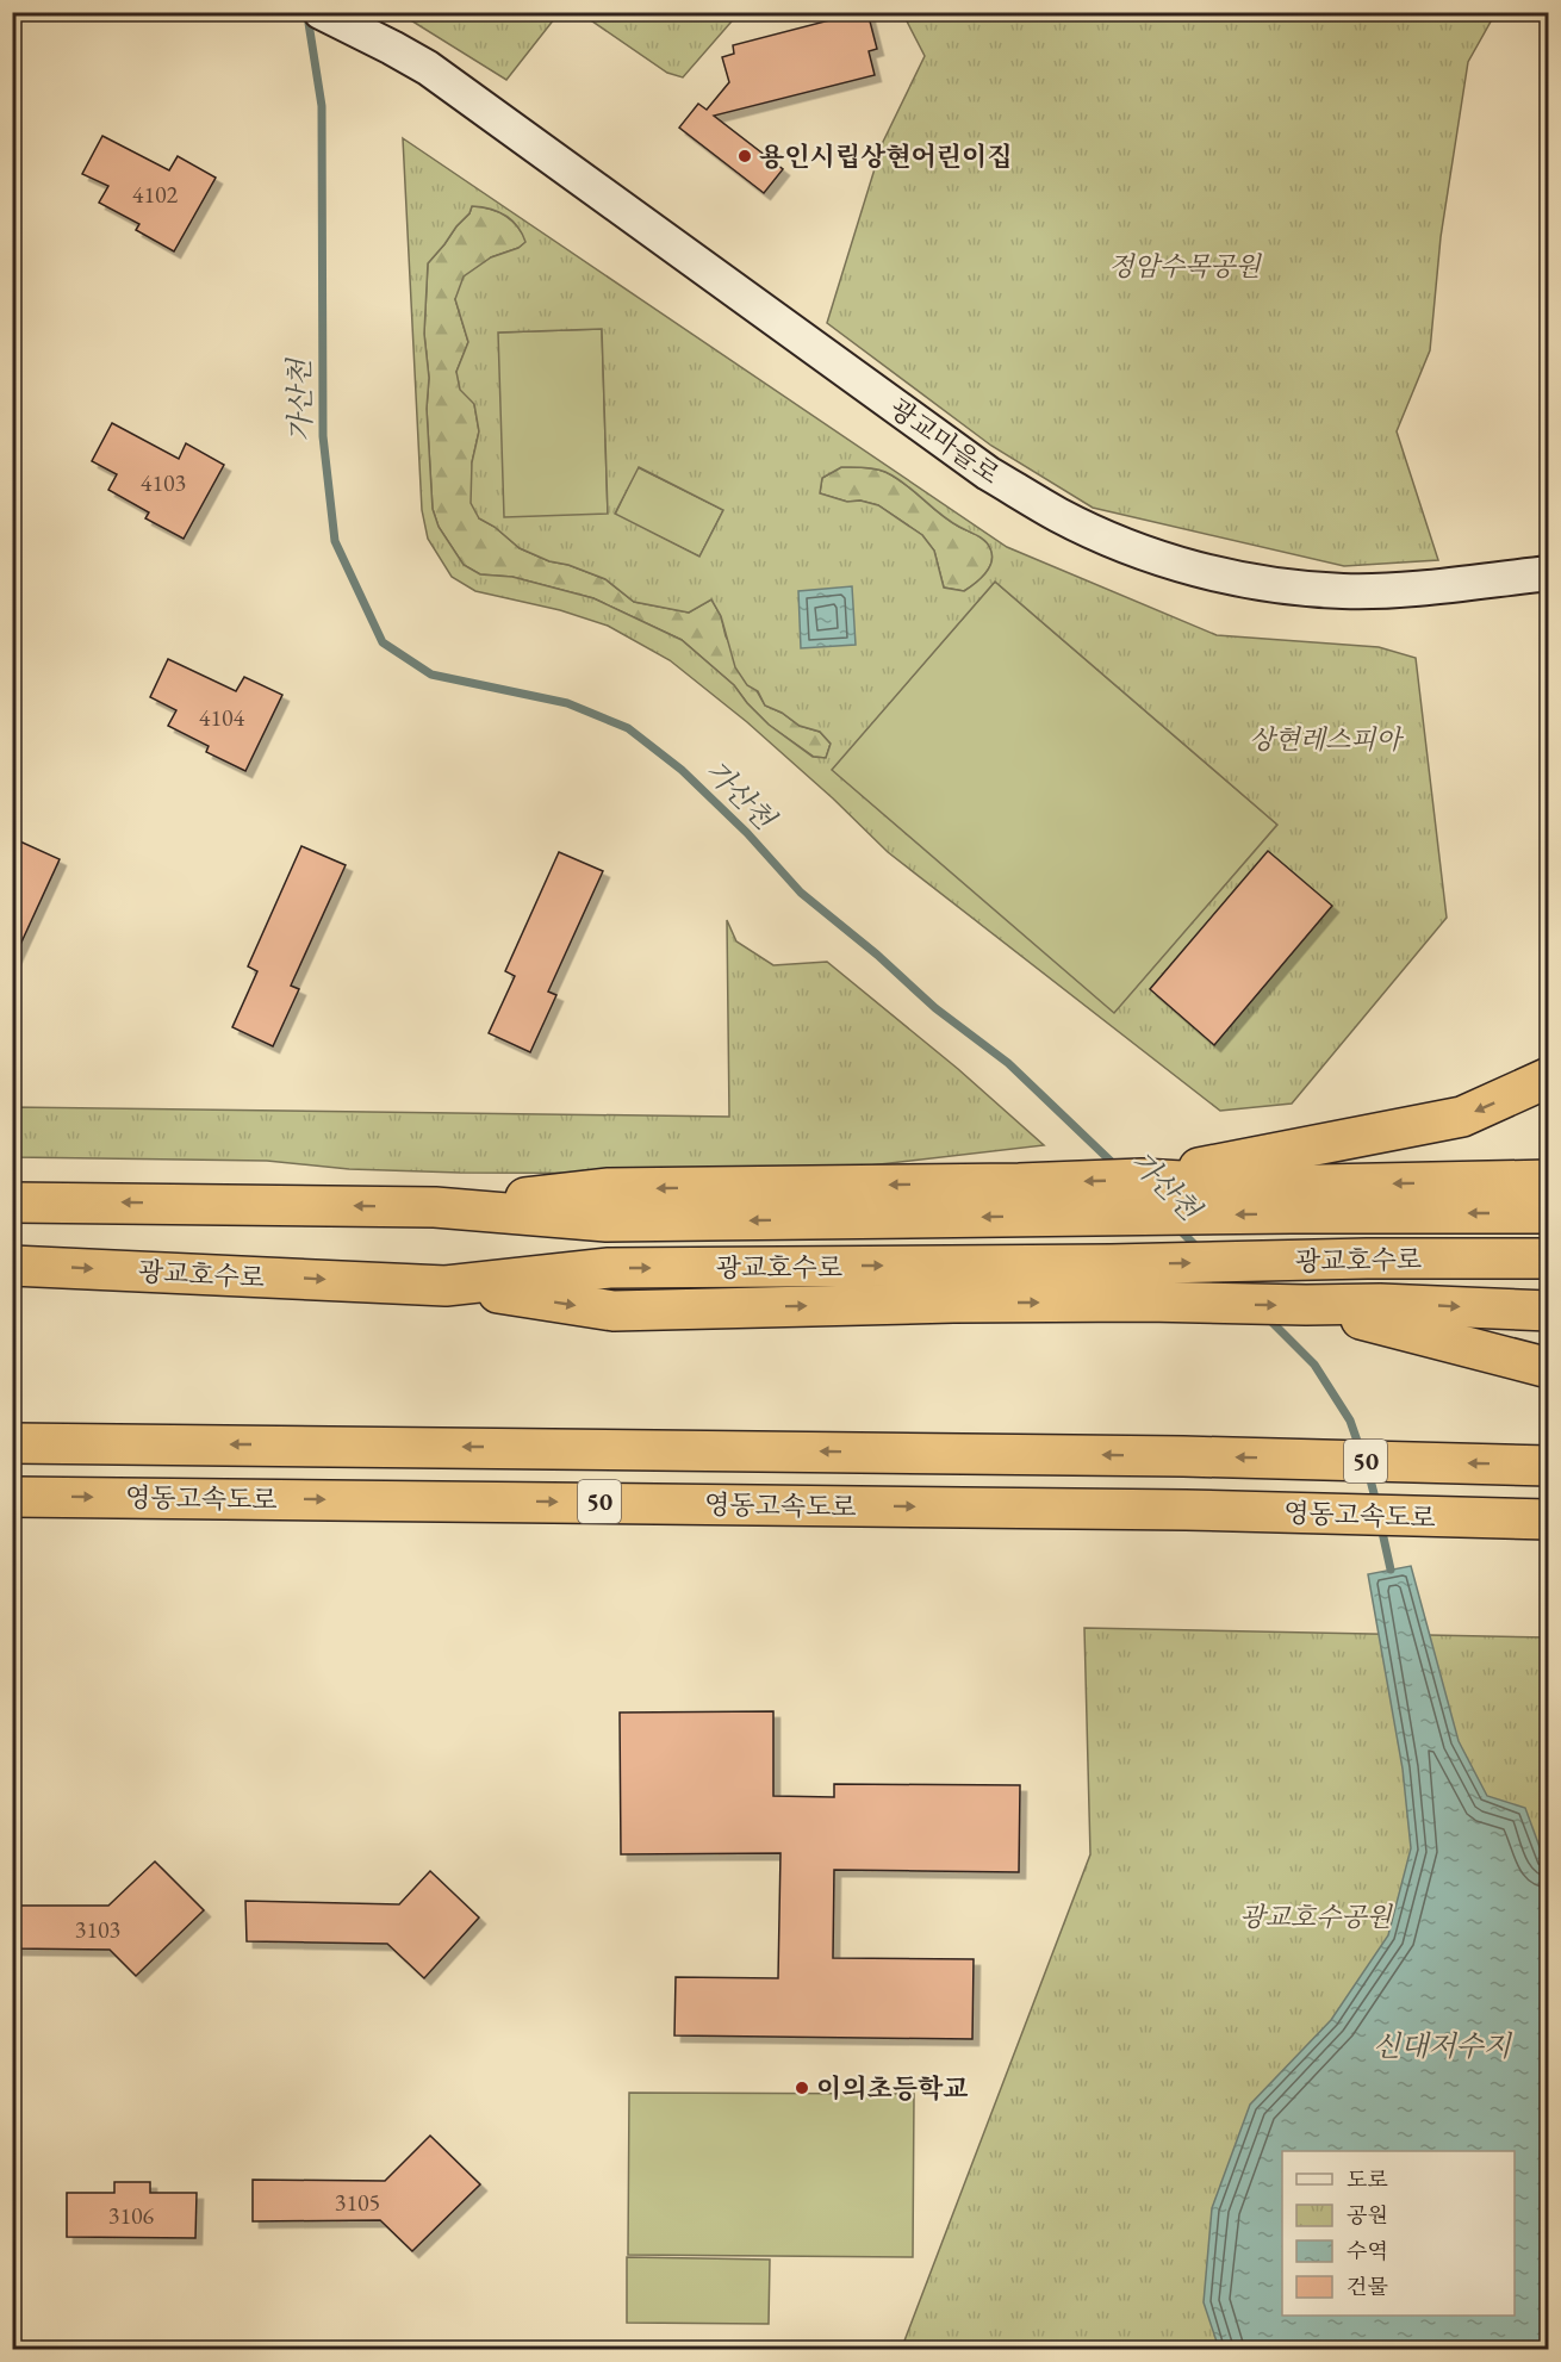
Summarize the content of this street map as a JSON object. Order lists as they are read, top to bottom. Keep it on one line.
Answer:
{"streets":{"highway":["광교호수로","50","영동고속도로"],"street":["광교마을로"]},"water":["가산천","신대저수지"],"parks":["정암수목공원","상현레스피아","광교호수공원"],"places":["용인시립상현어린이집","이의초등학교"],"house_numbers":["4102","4103","4104","3103","3105","3106"],"legend":["도로","공원","수역","건물"]}
